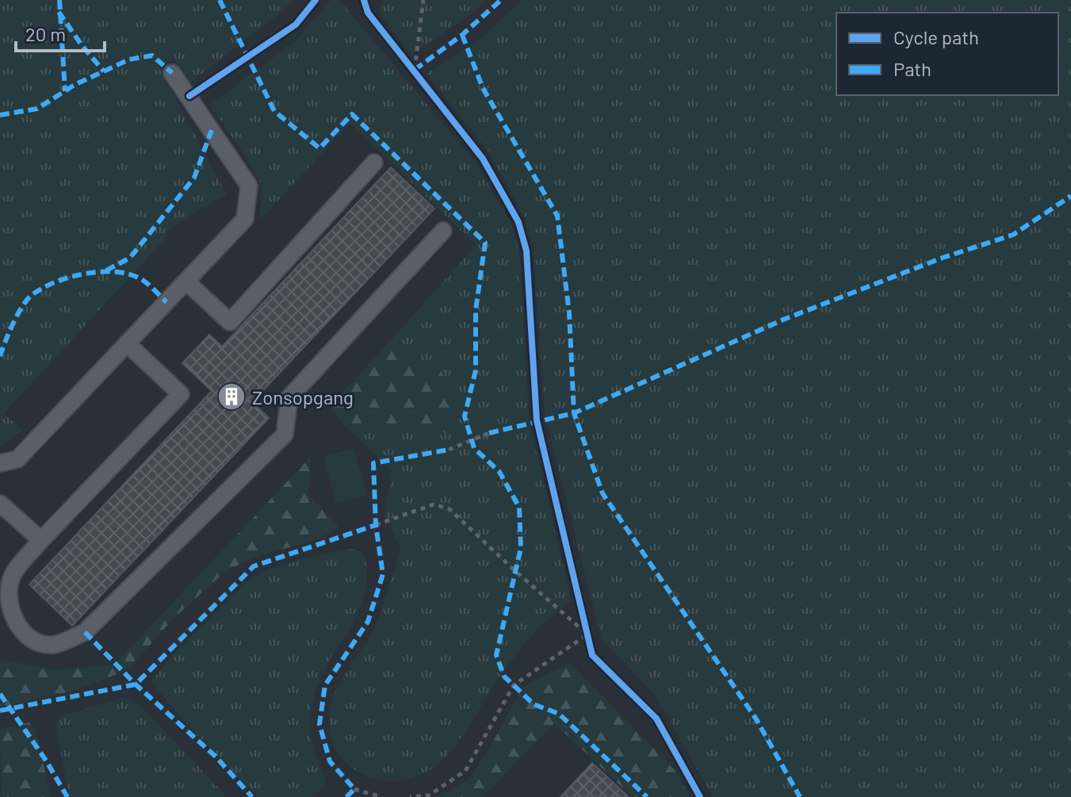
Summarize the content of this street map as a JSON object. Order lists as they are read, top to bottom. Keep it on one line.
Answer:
{"places":{"building":["Zonsopgang"]},"legend":["Cycle path","Path"],"scale_bar":"20 m"}
